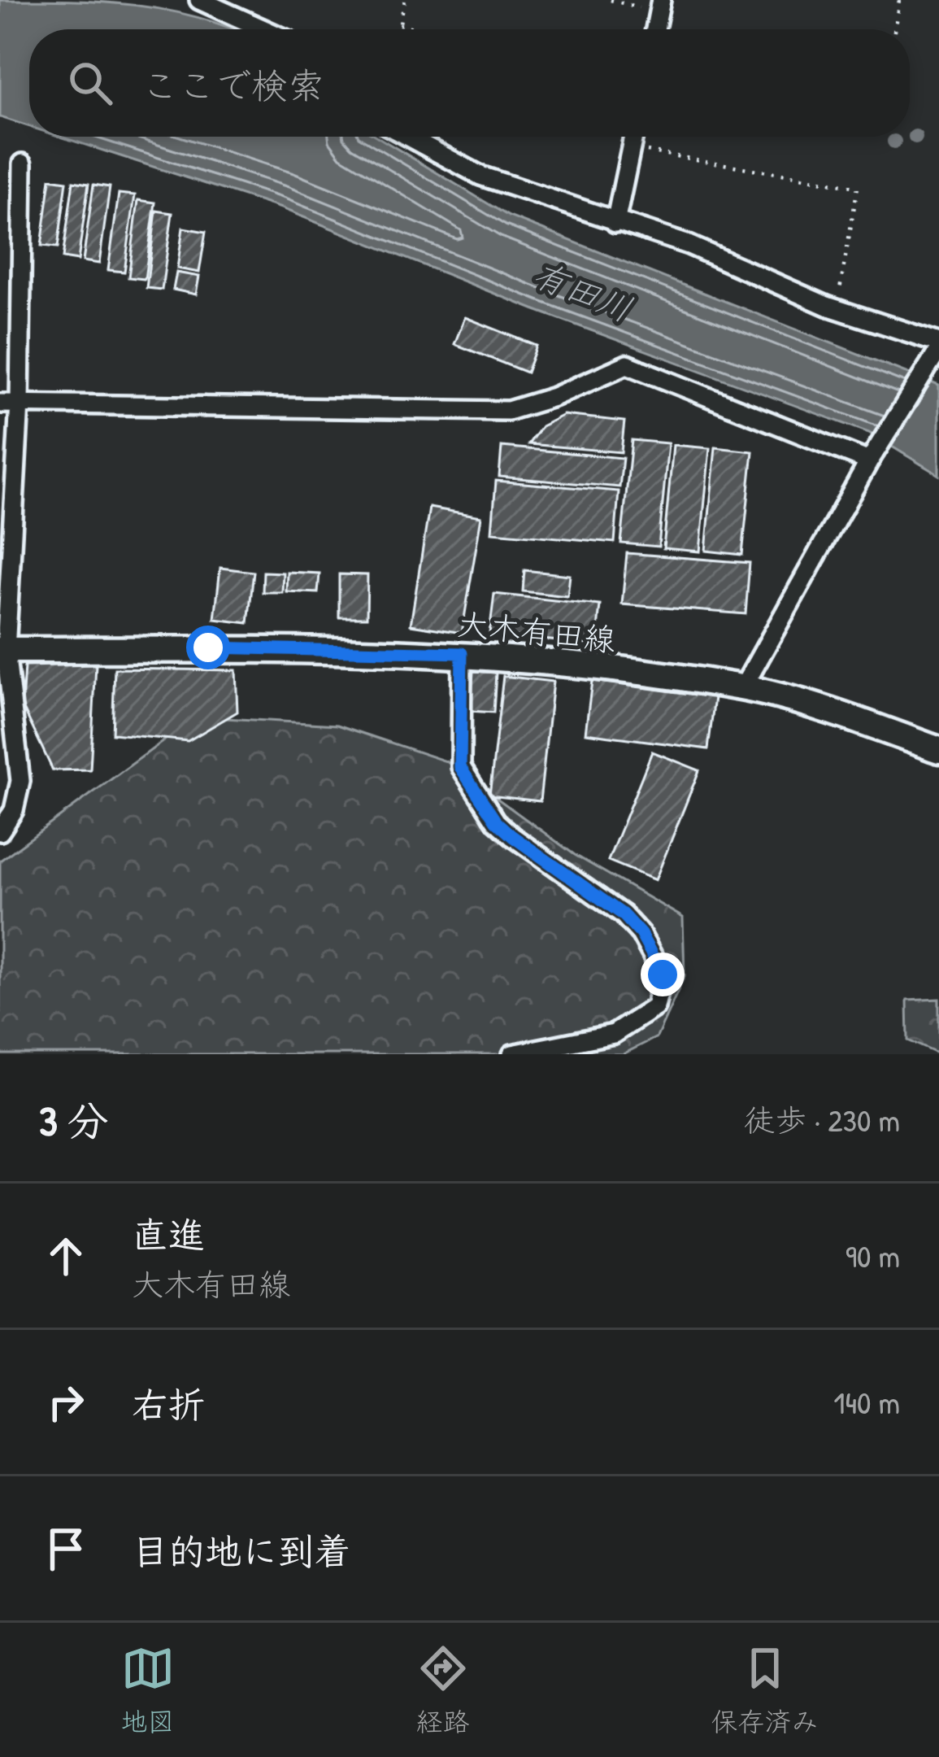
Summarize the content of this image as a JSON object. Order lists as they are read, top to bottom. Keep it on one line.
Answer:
{"streets":{"main road":["大木有田線"]},"water":["有田川"],"page":{"search":"ここで検索","heading":["3 分","徒歩 · 230 m"],"list":[["直進","大木有田線","90 m"],["右折","140 m"],"目的地に到着"],"nav":["地図","経路","保存済み"]}}
